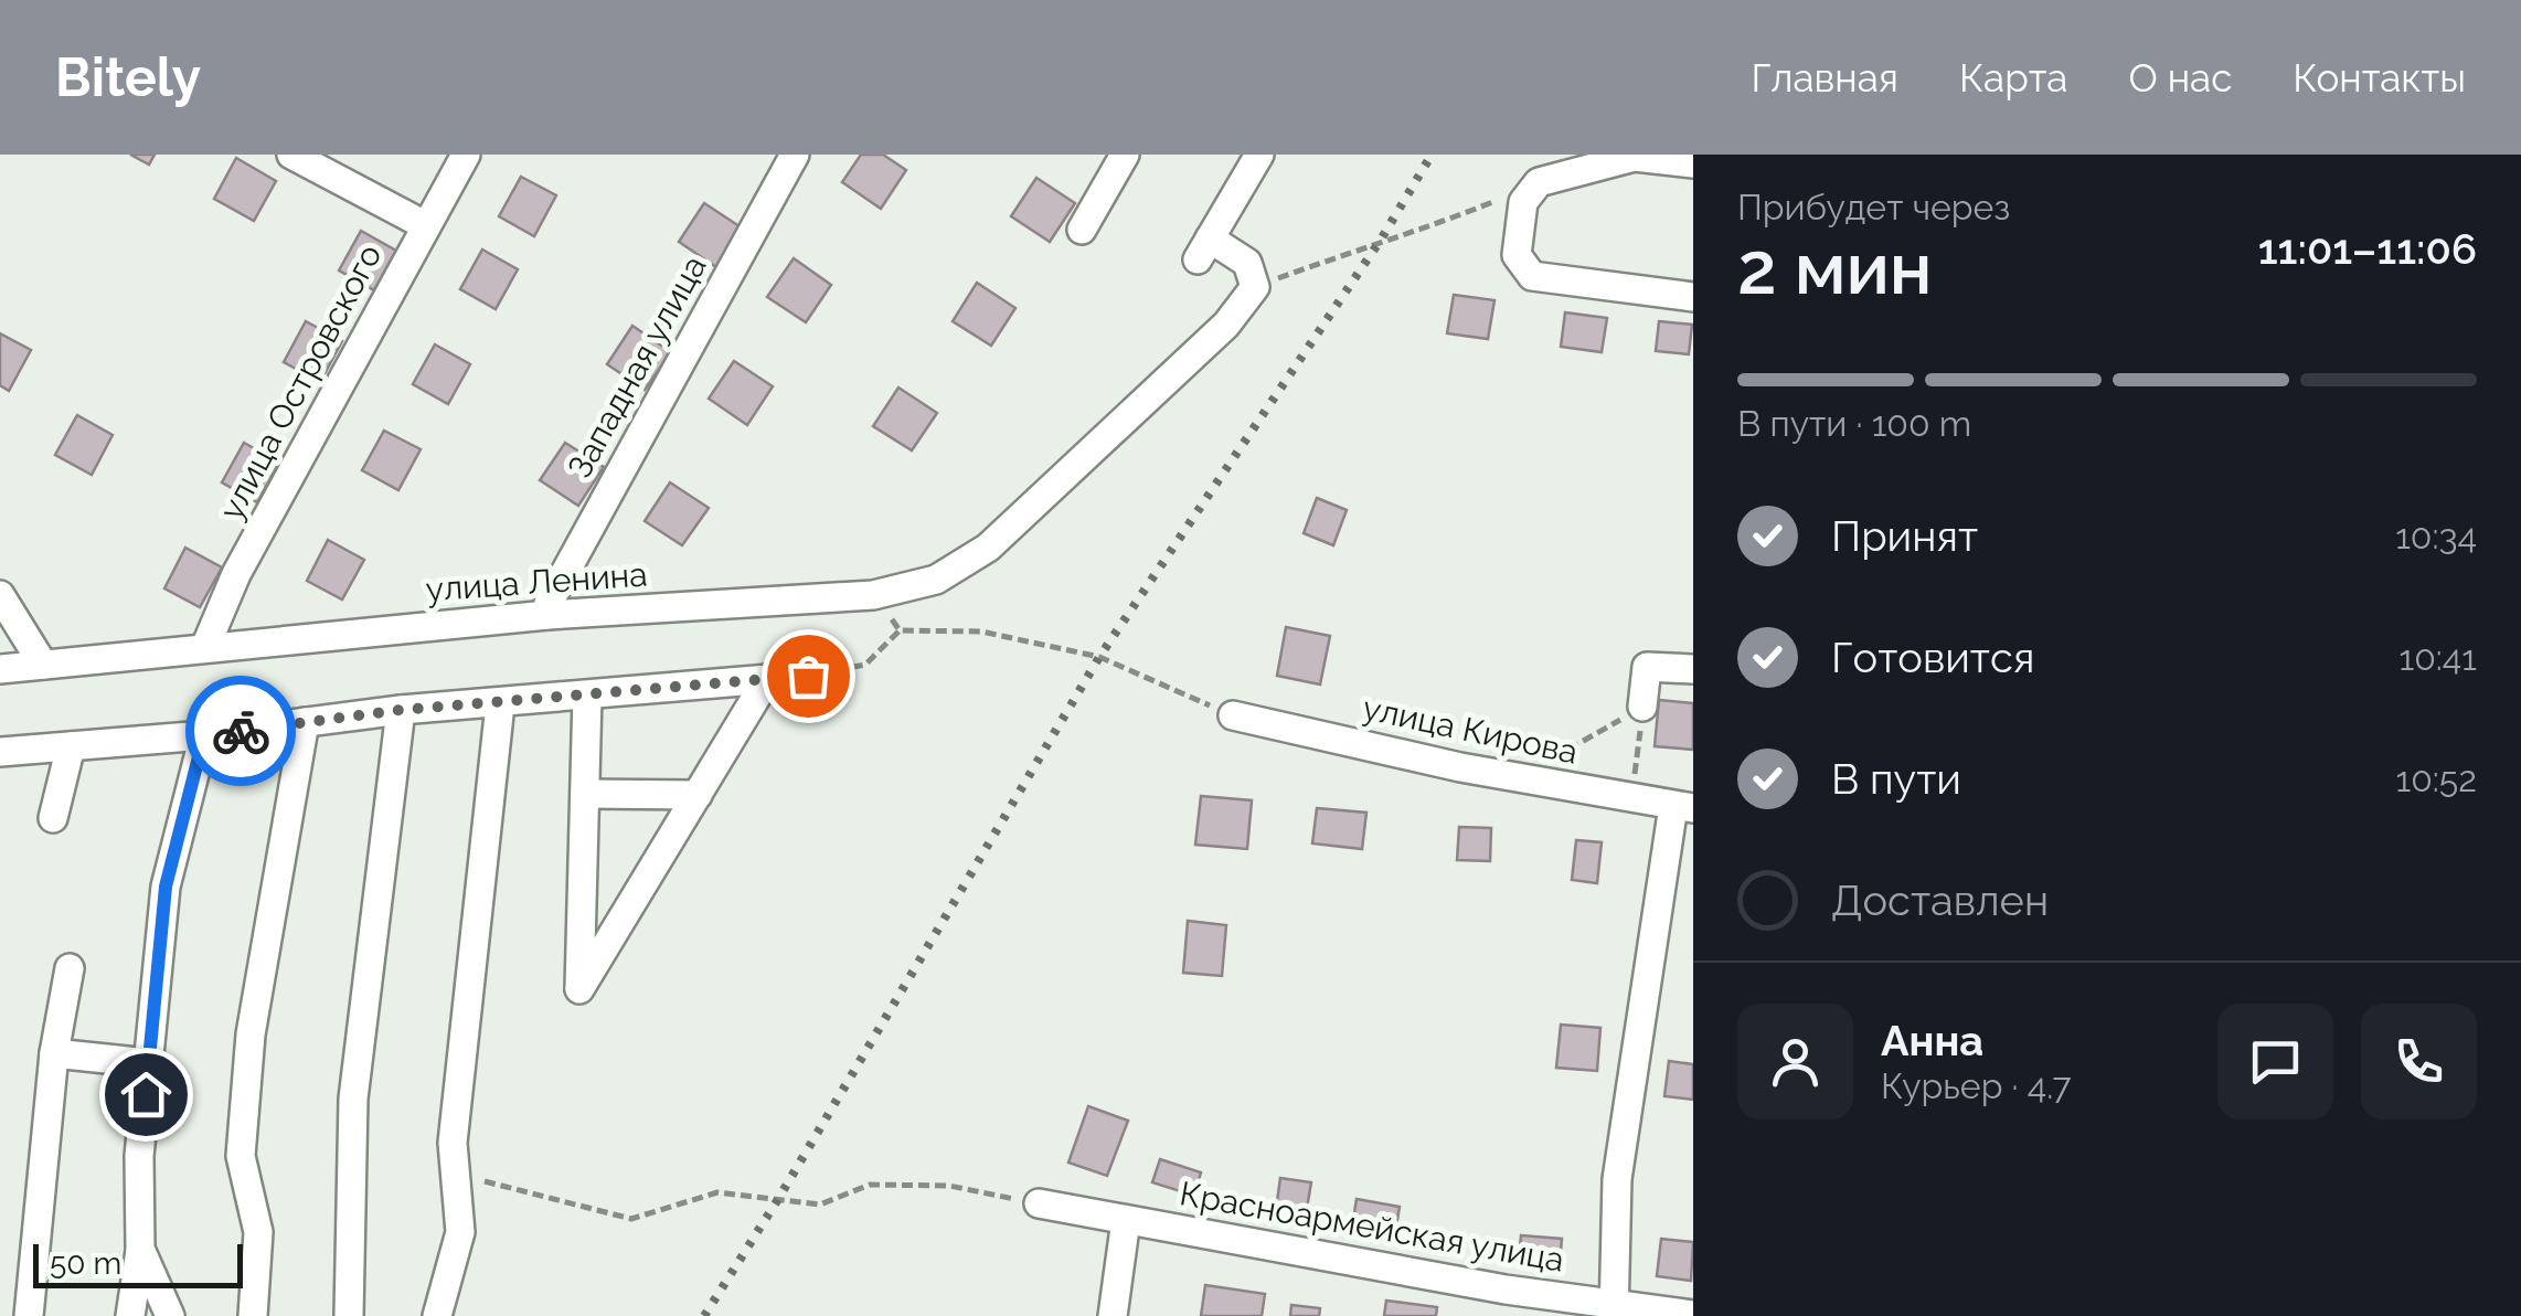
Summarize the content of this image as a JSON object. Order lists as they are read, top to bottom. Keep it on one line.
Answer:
{"streets":{"street":["Западная улица","улица Островского","улица Ленина","улица Кирова","Красноармейская улица"]},"crossings":[["Западная улица","улица Ленина"],["улица Островского","улица Ленина"]],"scale_bar":"50 m","page":{"header":"Bitely","nav":["Главная","Карта","О нас","Контакты"],"heading":["2 мин","Прибудет через","11:01–11:06"],"panel":["Анна","Курьер · 4.7"],"bar":"В пути · 100 m","list":[["Принят","10:34"],["Готовится","10:41"],["В пути","10:52"],"Доставлен"],"scale":"50 m"}}
